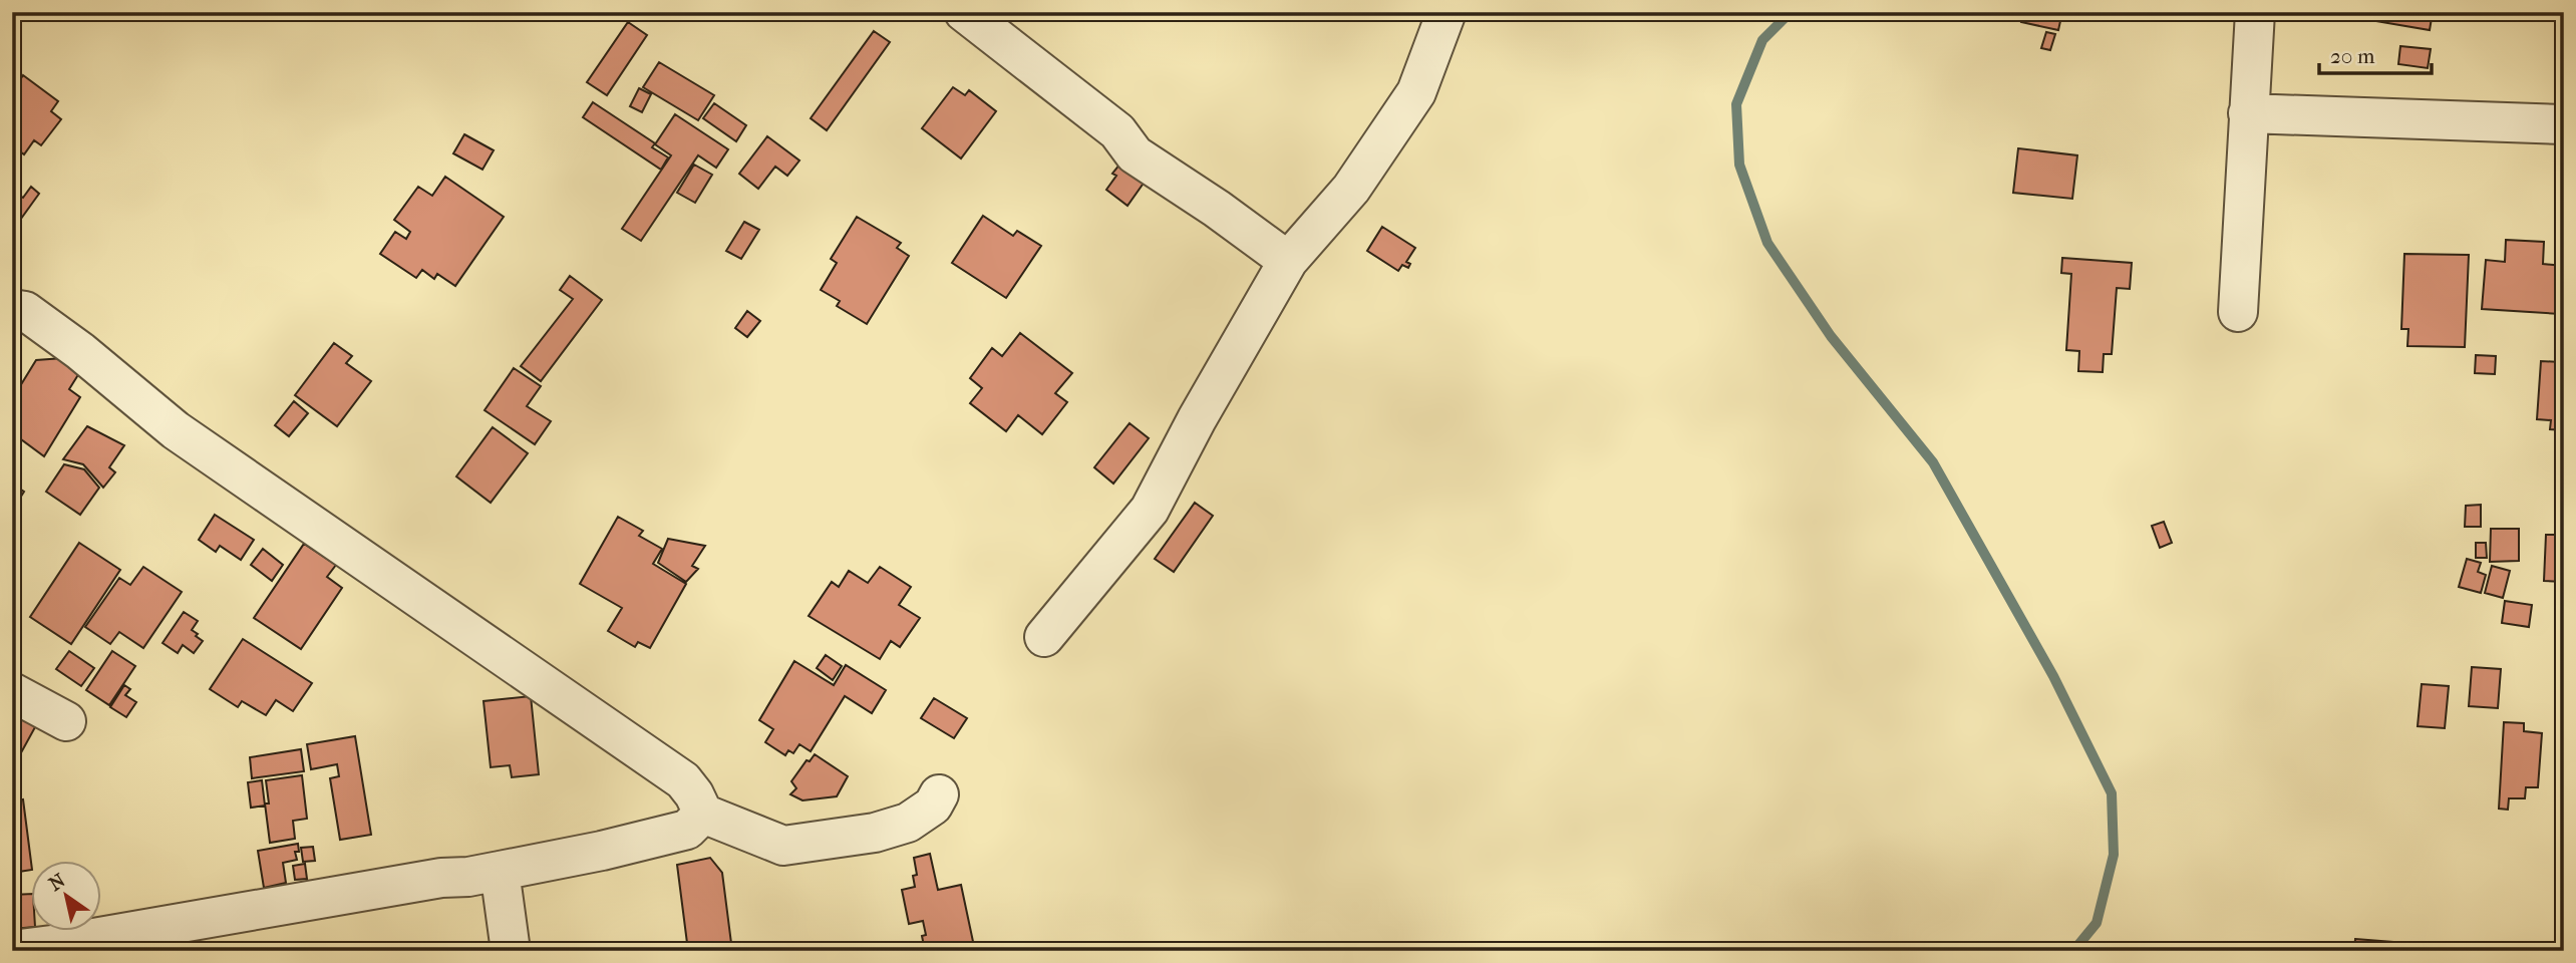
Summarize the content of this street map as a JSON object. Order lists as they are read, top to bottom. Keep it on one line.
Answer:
{"scale_bar":"20 m","north":"top left"}
